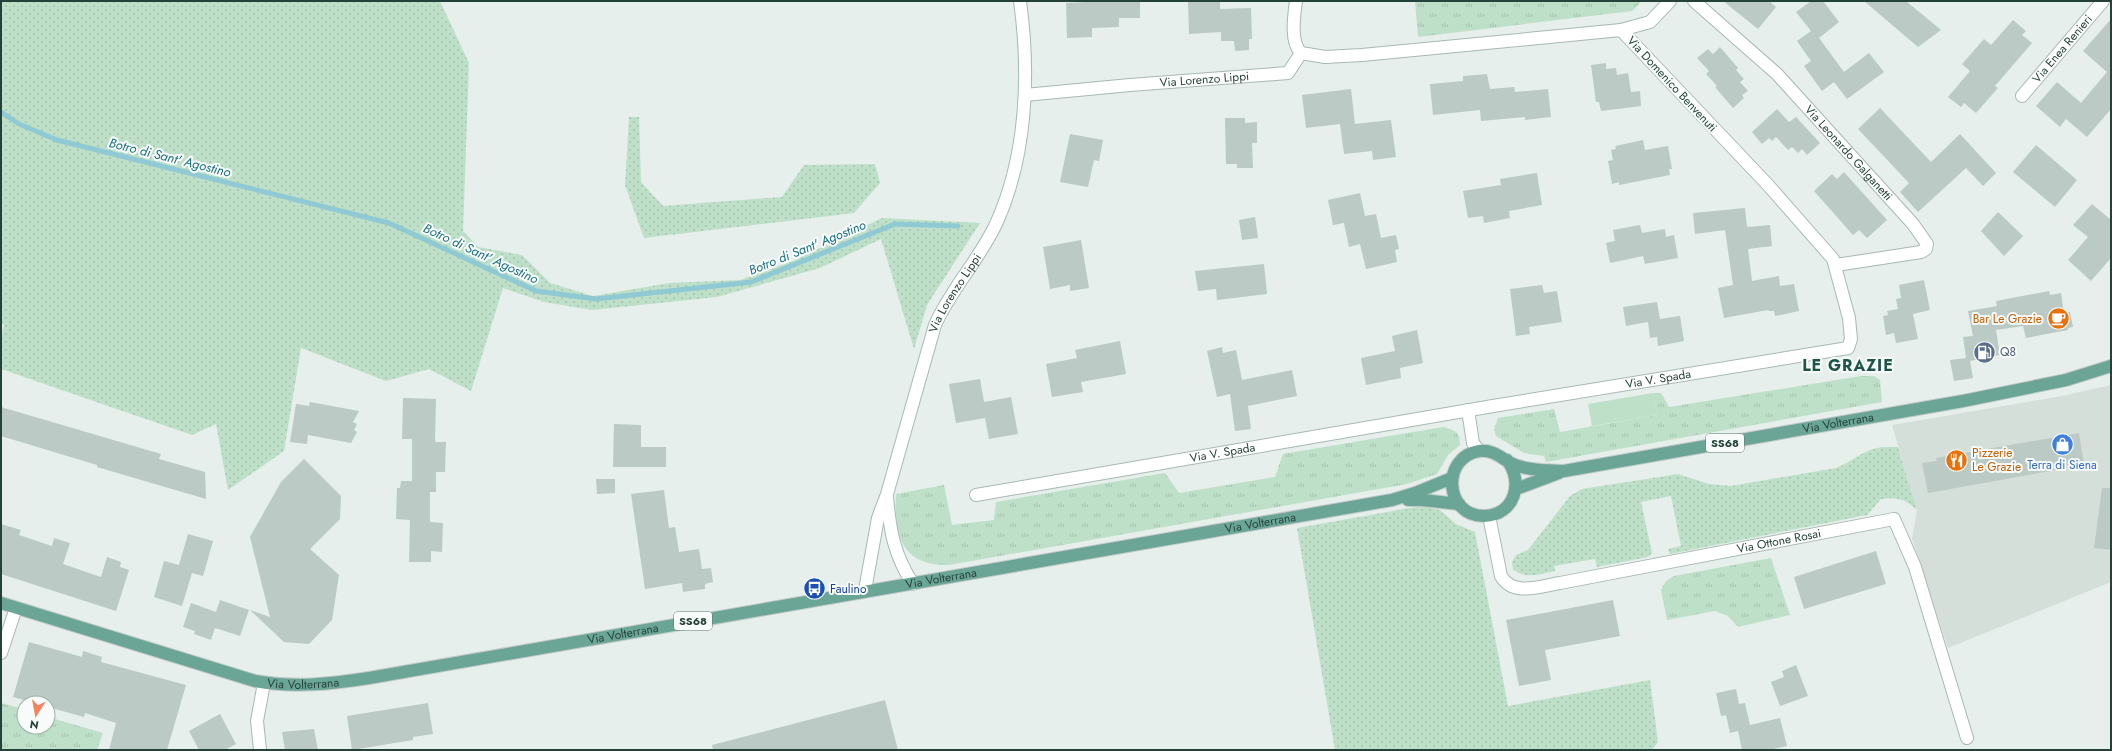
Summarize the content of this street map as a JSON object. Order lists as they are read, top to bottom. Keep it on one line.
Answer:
{"streets":{"main road":["Via Volterrana","SS68"],"street":["Via Enea Renieri","Via Lorenzo Lippi","Via Domenico Benvenuti","Via Leonardo Galganetti","Via V. Spada","Via Ottone Rosai"]},"crossings":[["Via Lorenzo Lippi","Via Domenico Benvenuti"],["Via Lorenzo Lippi","Via Volterrana"],["Via Domenico Benvenuti","Via Leonardo Galganetti"],["Via Domenico Benvenuti","Via V. Spada"],["Via Volterrana","Via Ottone Rosai"]],"districts":["LE GRAZIE"],"water":["Botro di Sant' Agostino"],"places":{"cafe":["Bar Le Grazie"],"fuel station":["Q8"],"shop":["Terra di Siena"],"restaurant":["Pizzerie Le Grazie"],"bus stop":["Faulino"]},"north":"bottom"}
